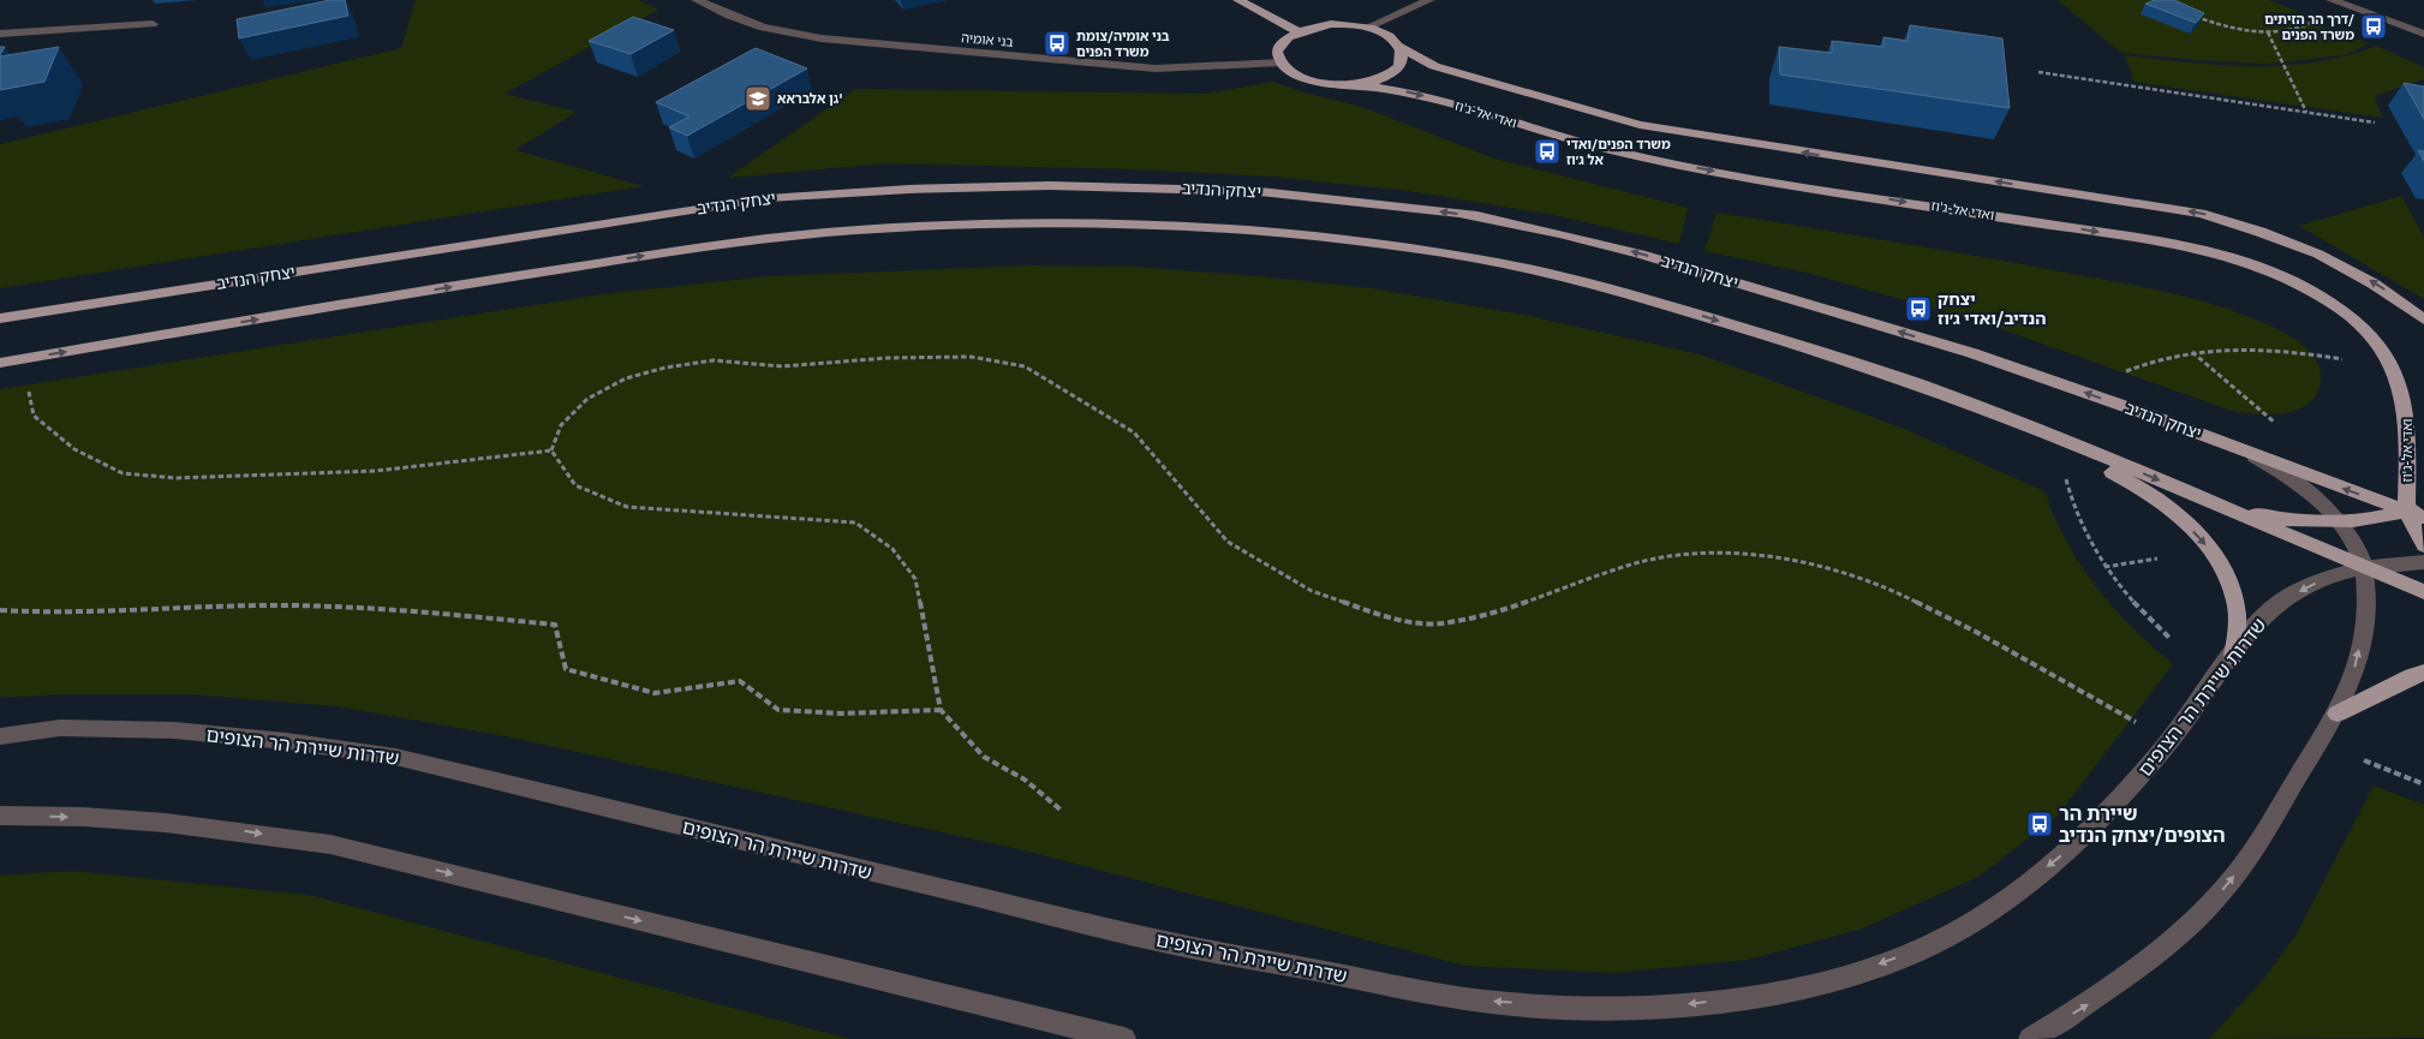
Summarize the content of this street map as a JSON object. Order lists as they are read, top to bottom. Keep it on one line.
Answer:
{"streets":{"main road":["ואדי אל-ג'וז","יצחק הנדיב"],"street":["בני אומיה","שדרות שיירת הר הצופים"]},"crossings":[["ואדי אל-ג'וז","יצחק הנדיב"]],"places":{"bus stop":["דרך הר הזיתים/ משרד הפנים","בני אומיה/צומת משרד הפנים","משרד הפנים/ואדי אל ג׳וז","יצחק הנדיב/ואדי ג׳וז","שיירת הר הצופים/יצחק הנדיב"],"school or university":["גן אלבראא'"]}}
